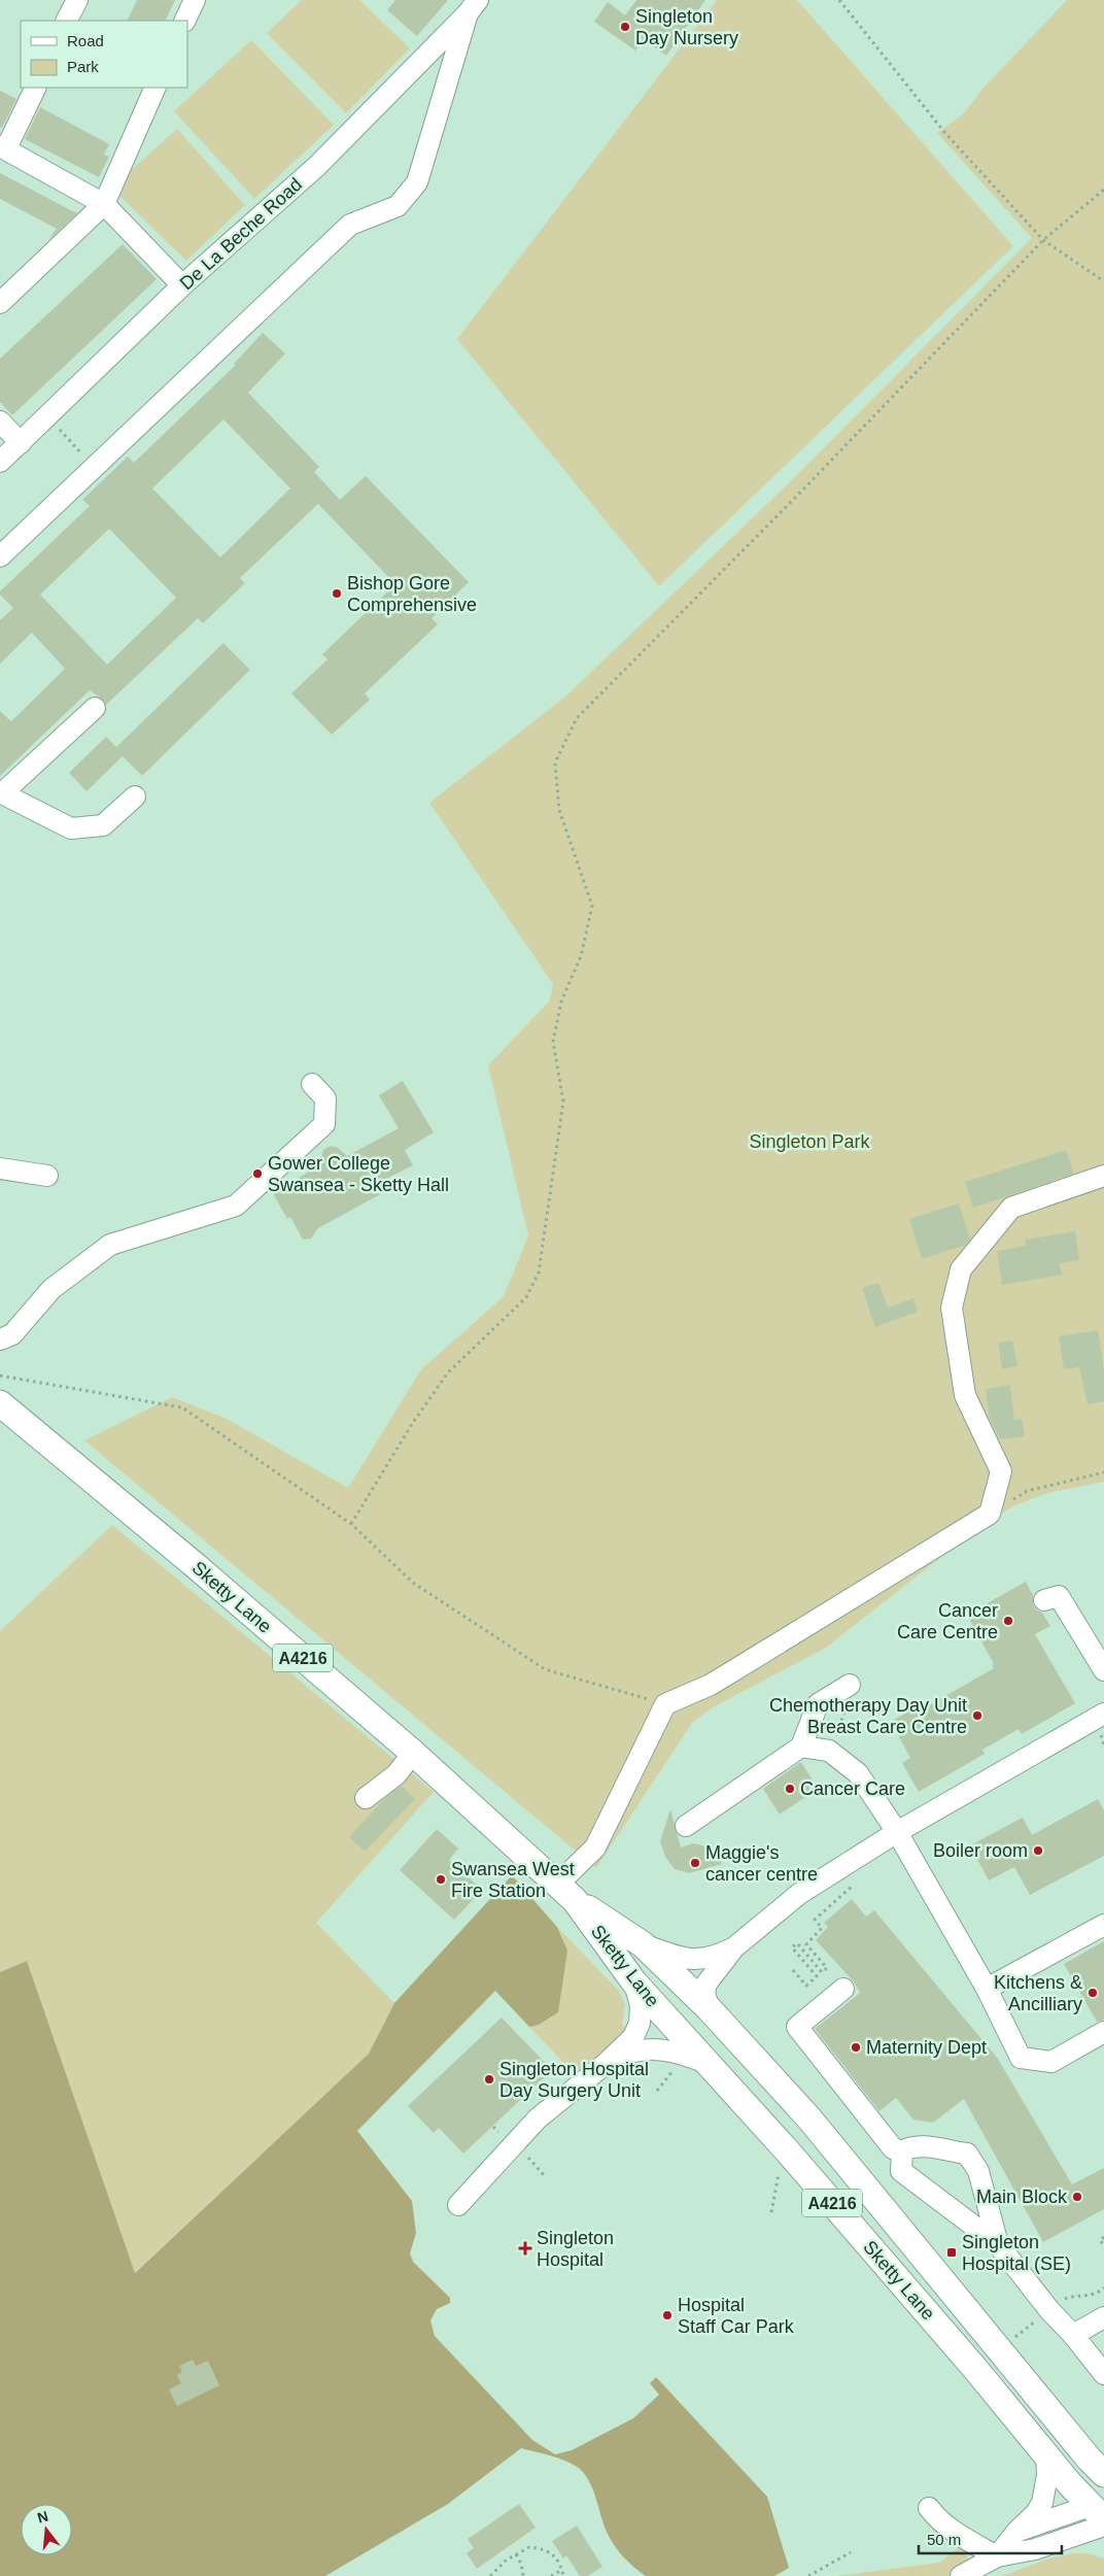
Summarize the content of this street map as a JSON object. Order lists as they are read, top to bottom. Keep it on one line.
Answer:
{"streets":{"main road":["Sketty Lane","A4216"],"street":["De La Beche Road"]},"parks":["Singleton Park"],"places":{"other":["Singleton Day Nursery","Bishop Gore Comprehensive","Gower College Swansea - Sketty Hall","Cancer Care Centre","Chemotherapy Day Unit Breast Care Centre","Cancer Care","Boiler room","Maggie's cancer centre","Swansea West Fire Station","Kitchens & Ancilliary","Maternity Dept","Singleton Hospital Day Surgery Unit","Main Block","Hospital Staff Car Park"],"health":["Singleton Hospital"],"transit":["Singleton Hospital (SE)"]},"legend":["Road","Park"],"scale_bar":"50 m","north":"top"}
